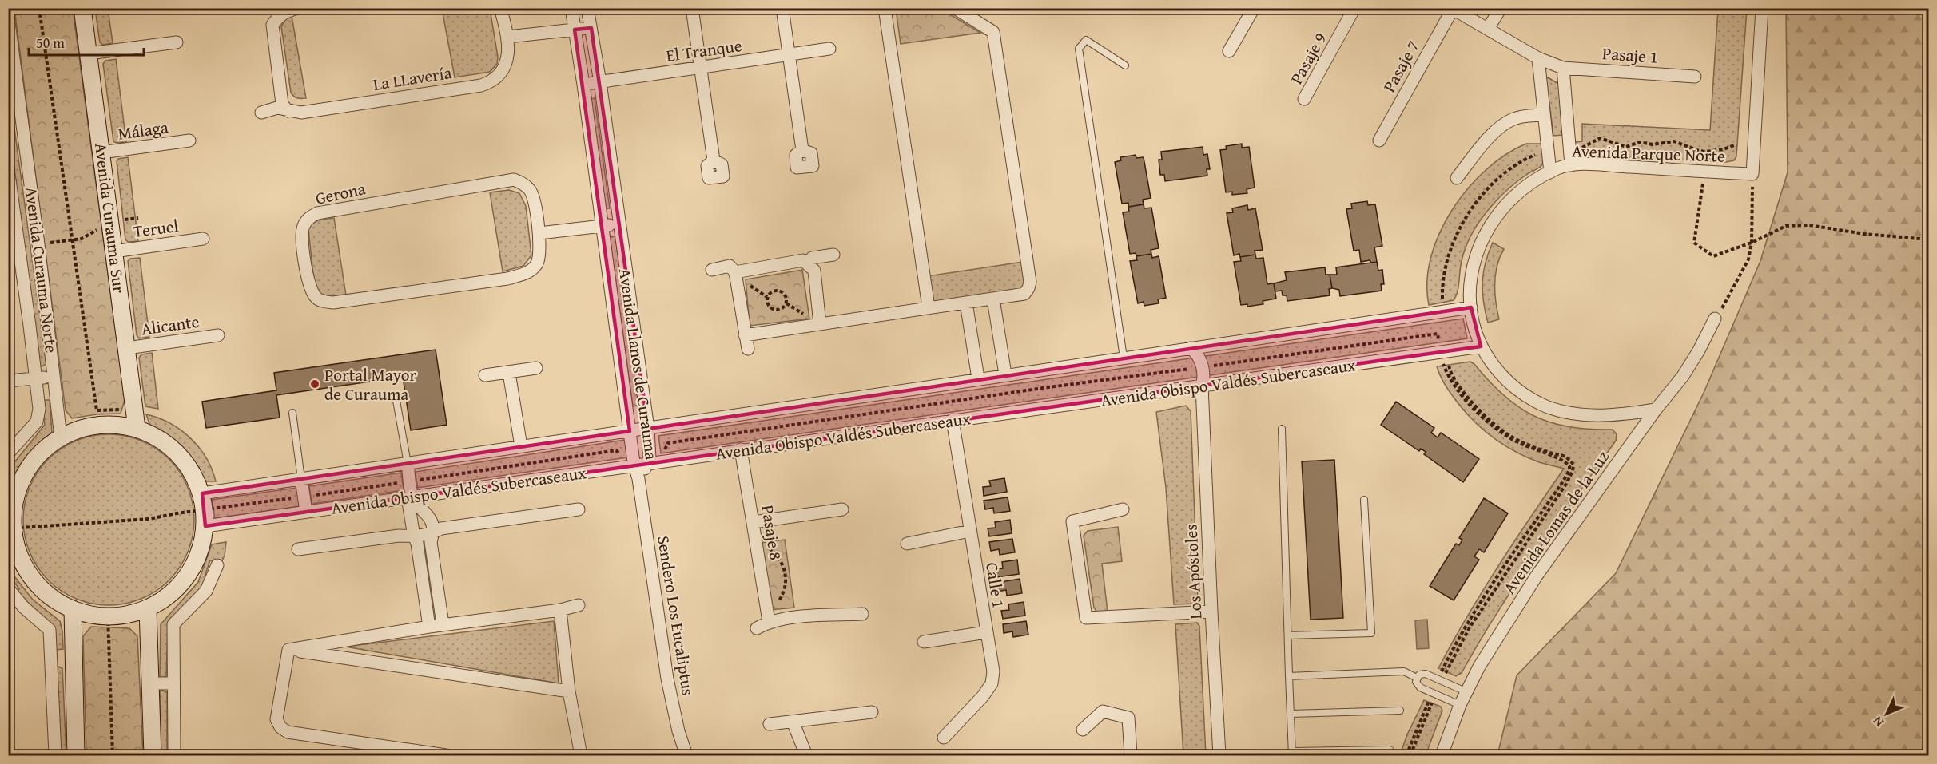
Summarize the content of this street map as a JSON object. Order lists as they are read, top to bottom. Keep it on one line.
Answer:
{"streets":{"street":["El Tranque","Pasaje 1","Pasaje 9","Pasaje 7","La LLavería","Málaga","Avenida Parque Norte","Gerona","Avenida Curauma Sur","Teruel","Avenida Curauma Norte","Alicante","Avenida Llanos de Curauma","Avenida Obispo Valdés Subercaseaux","Avenida Lomas de la Luz","Pasaje 8","Los Apóstoles","Calle 1","Sendero Los Eucaliptus"]},"crossings":[["El Tranque","Avenida Llanos de Curauma"],["Pasaje 1","Pasaje 7"],["Málaga","Avenida Curauma Sur"],["Avenida Parque Norte","Avenida Obispo Valdés Subercaseaux"],["Avenida Parque Norte","Avenida Lomas de la Luz"],["Avenida Curauma Sur","Teruel"],["Avenida Curauma Sur","Alicante"],["Avenida Llanos de Curauma","Avenida Obispo Valdés Subercaseaux"],["Avenida Llanos de Curauma","Sendero Los Eucaliptus"],["Avenida Obispo Valdés Subercaseaux","Pasaje 8"],["Avenida Obispo Valdés Subercaseaux","Los Apóstoles"],["Avenida Obispo Valdés Subercaseaux","Calle 1"]],"places":["Portal Mayor de Curauma"],"scale_bar":"50 m","north":"bottom left"}
